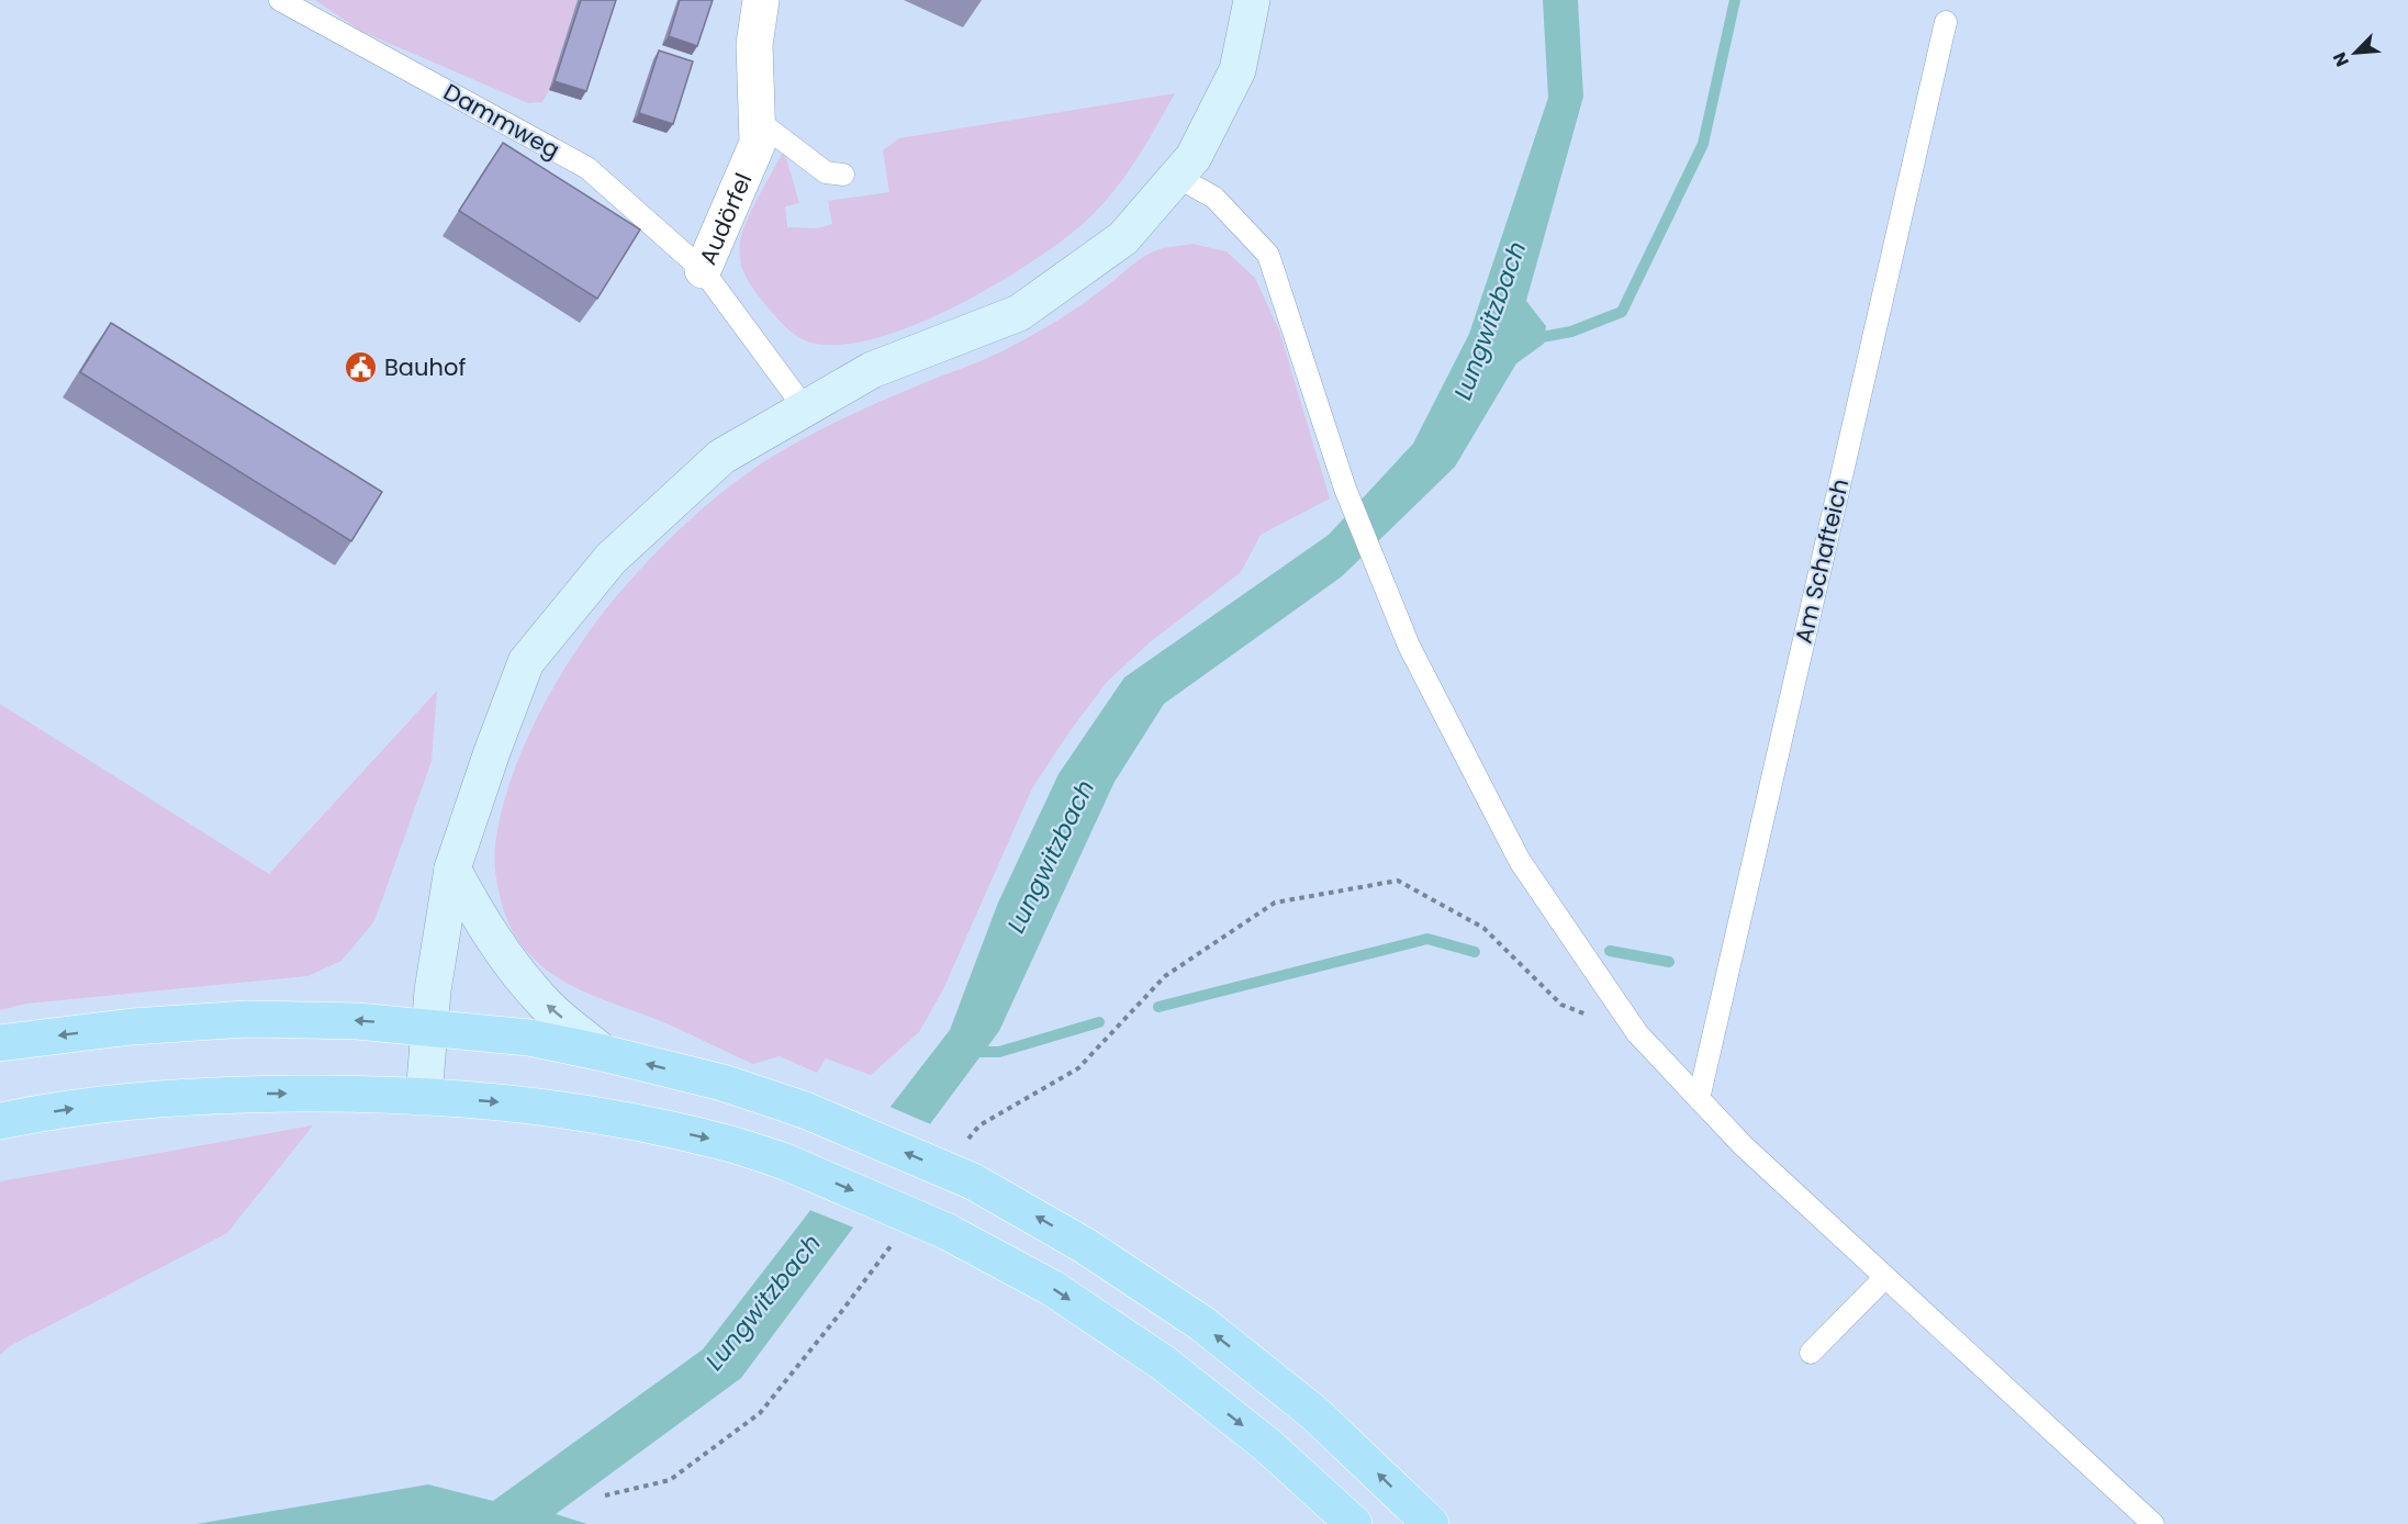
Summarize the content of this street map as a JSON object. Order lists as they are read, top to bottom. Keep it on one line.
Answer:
{"streets":{"street":["Audörfel"],"lane":["Dammweg","Am Schafteich"]},"crossings":[["Dammweg","Audörfel"]],"water":["Lungwitzbach"],"places":{"public building":["Bauhof"]},"north":"bottom left"}
